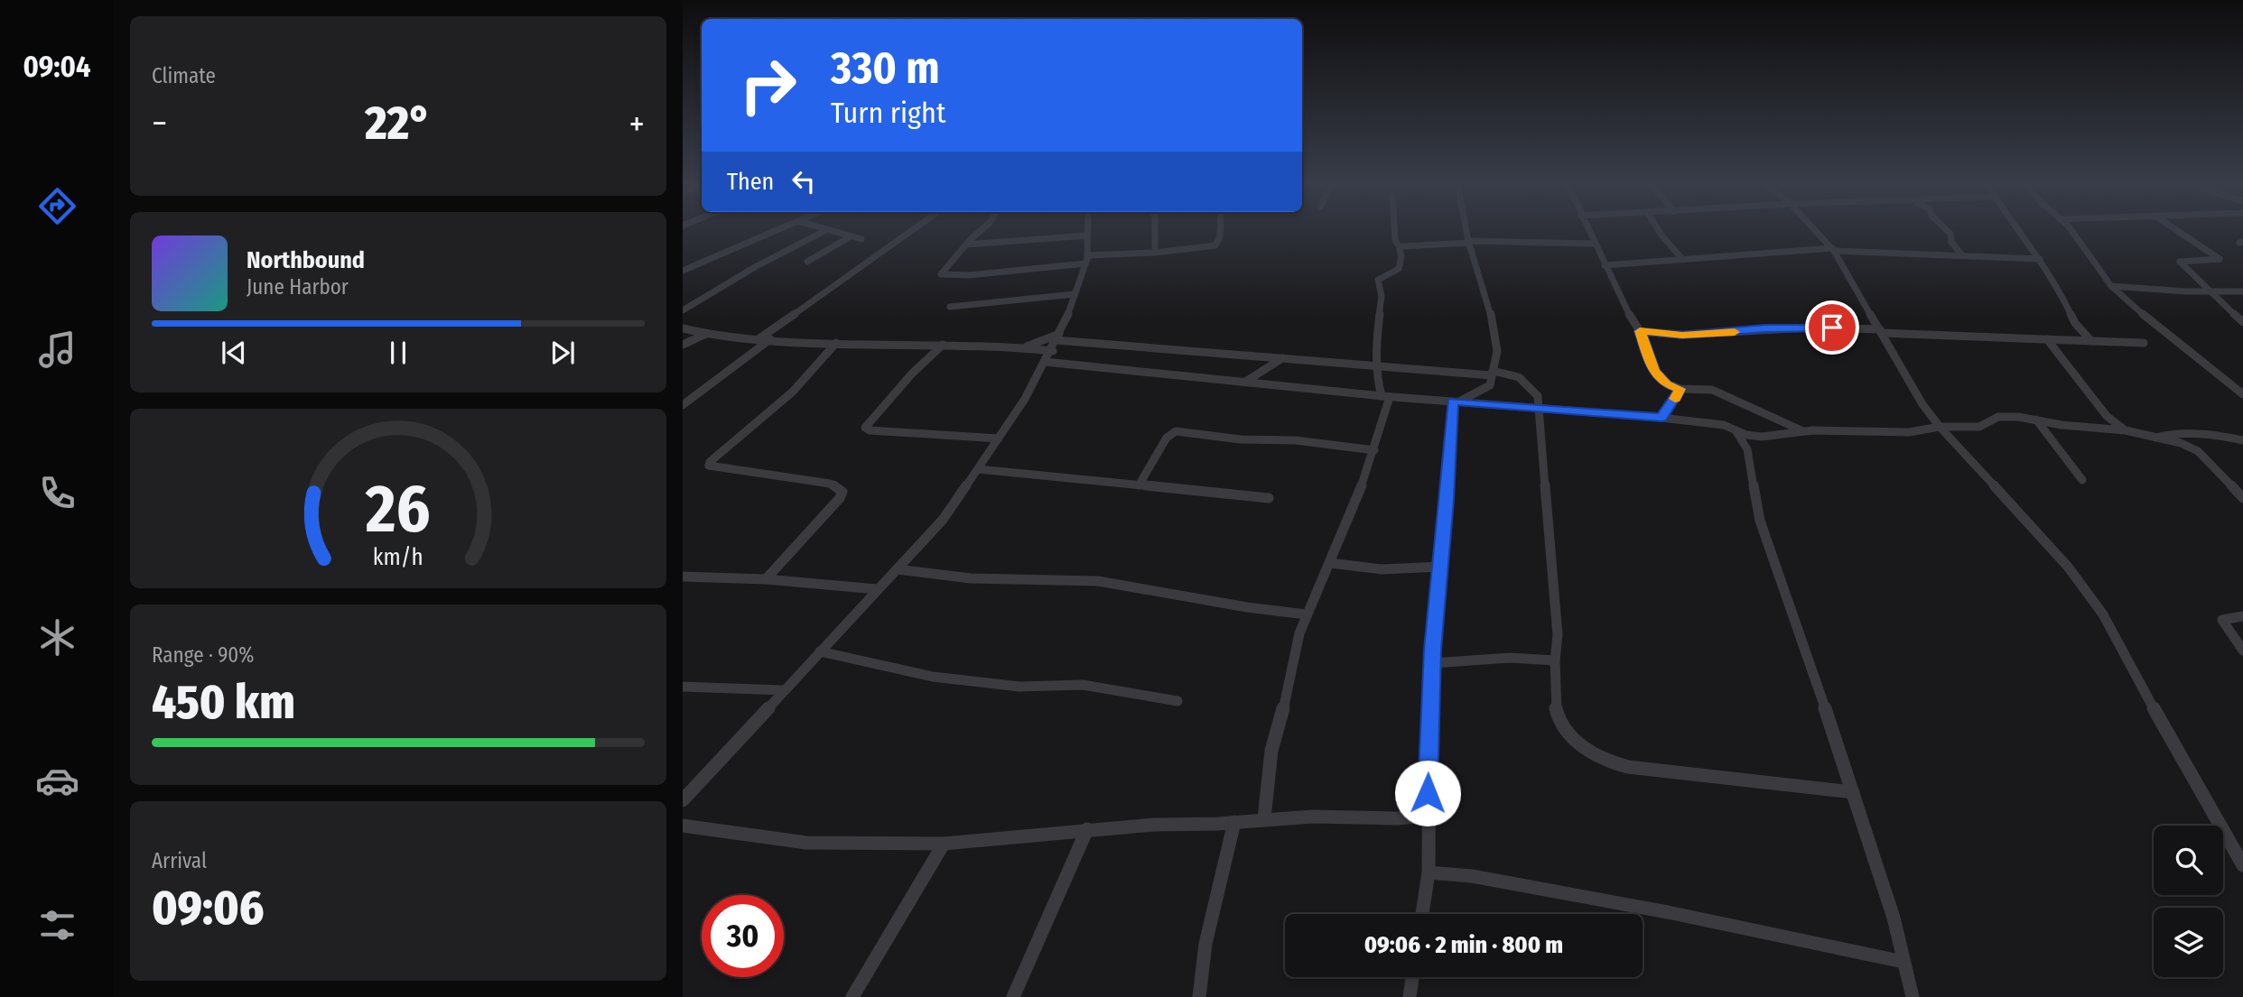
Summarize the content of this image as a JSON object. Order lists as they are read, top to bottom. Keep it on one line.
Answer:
{"page":{"tabs":"09:04","tile":["Climate",["Range · 90%","450 km"],["Arrival","09:06"]],"turn":["330 m","Turn right"],"heat":["−","22°","+"],"then":"Then","song":["Northbound","June Harbor"],"limit":"30","trip":"09:06 · 2 min · 800 m","gauge":["26","km/h"]}}
